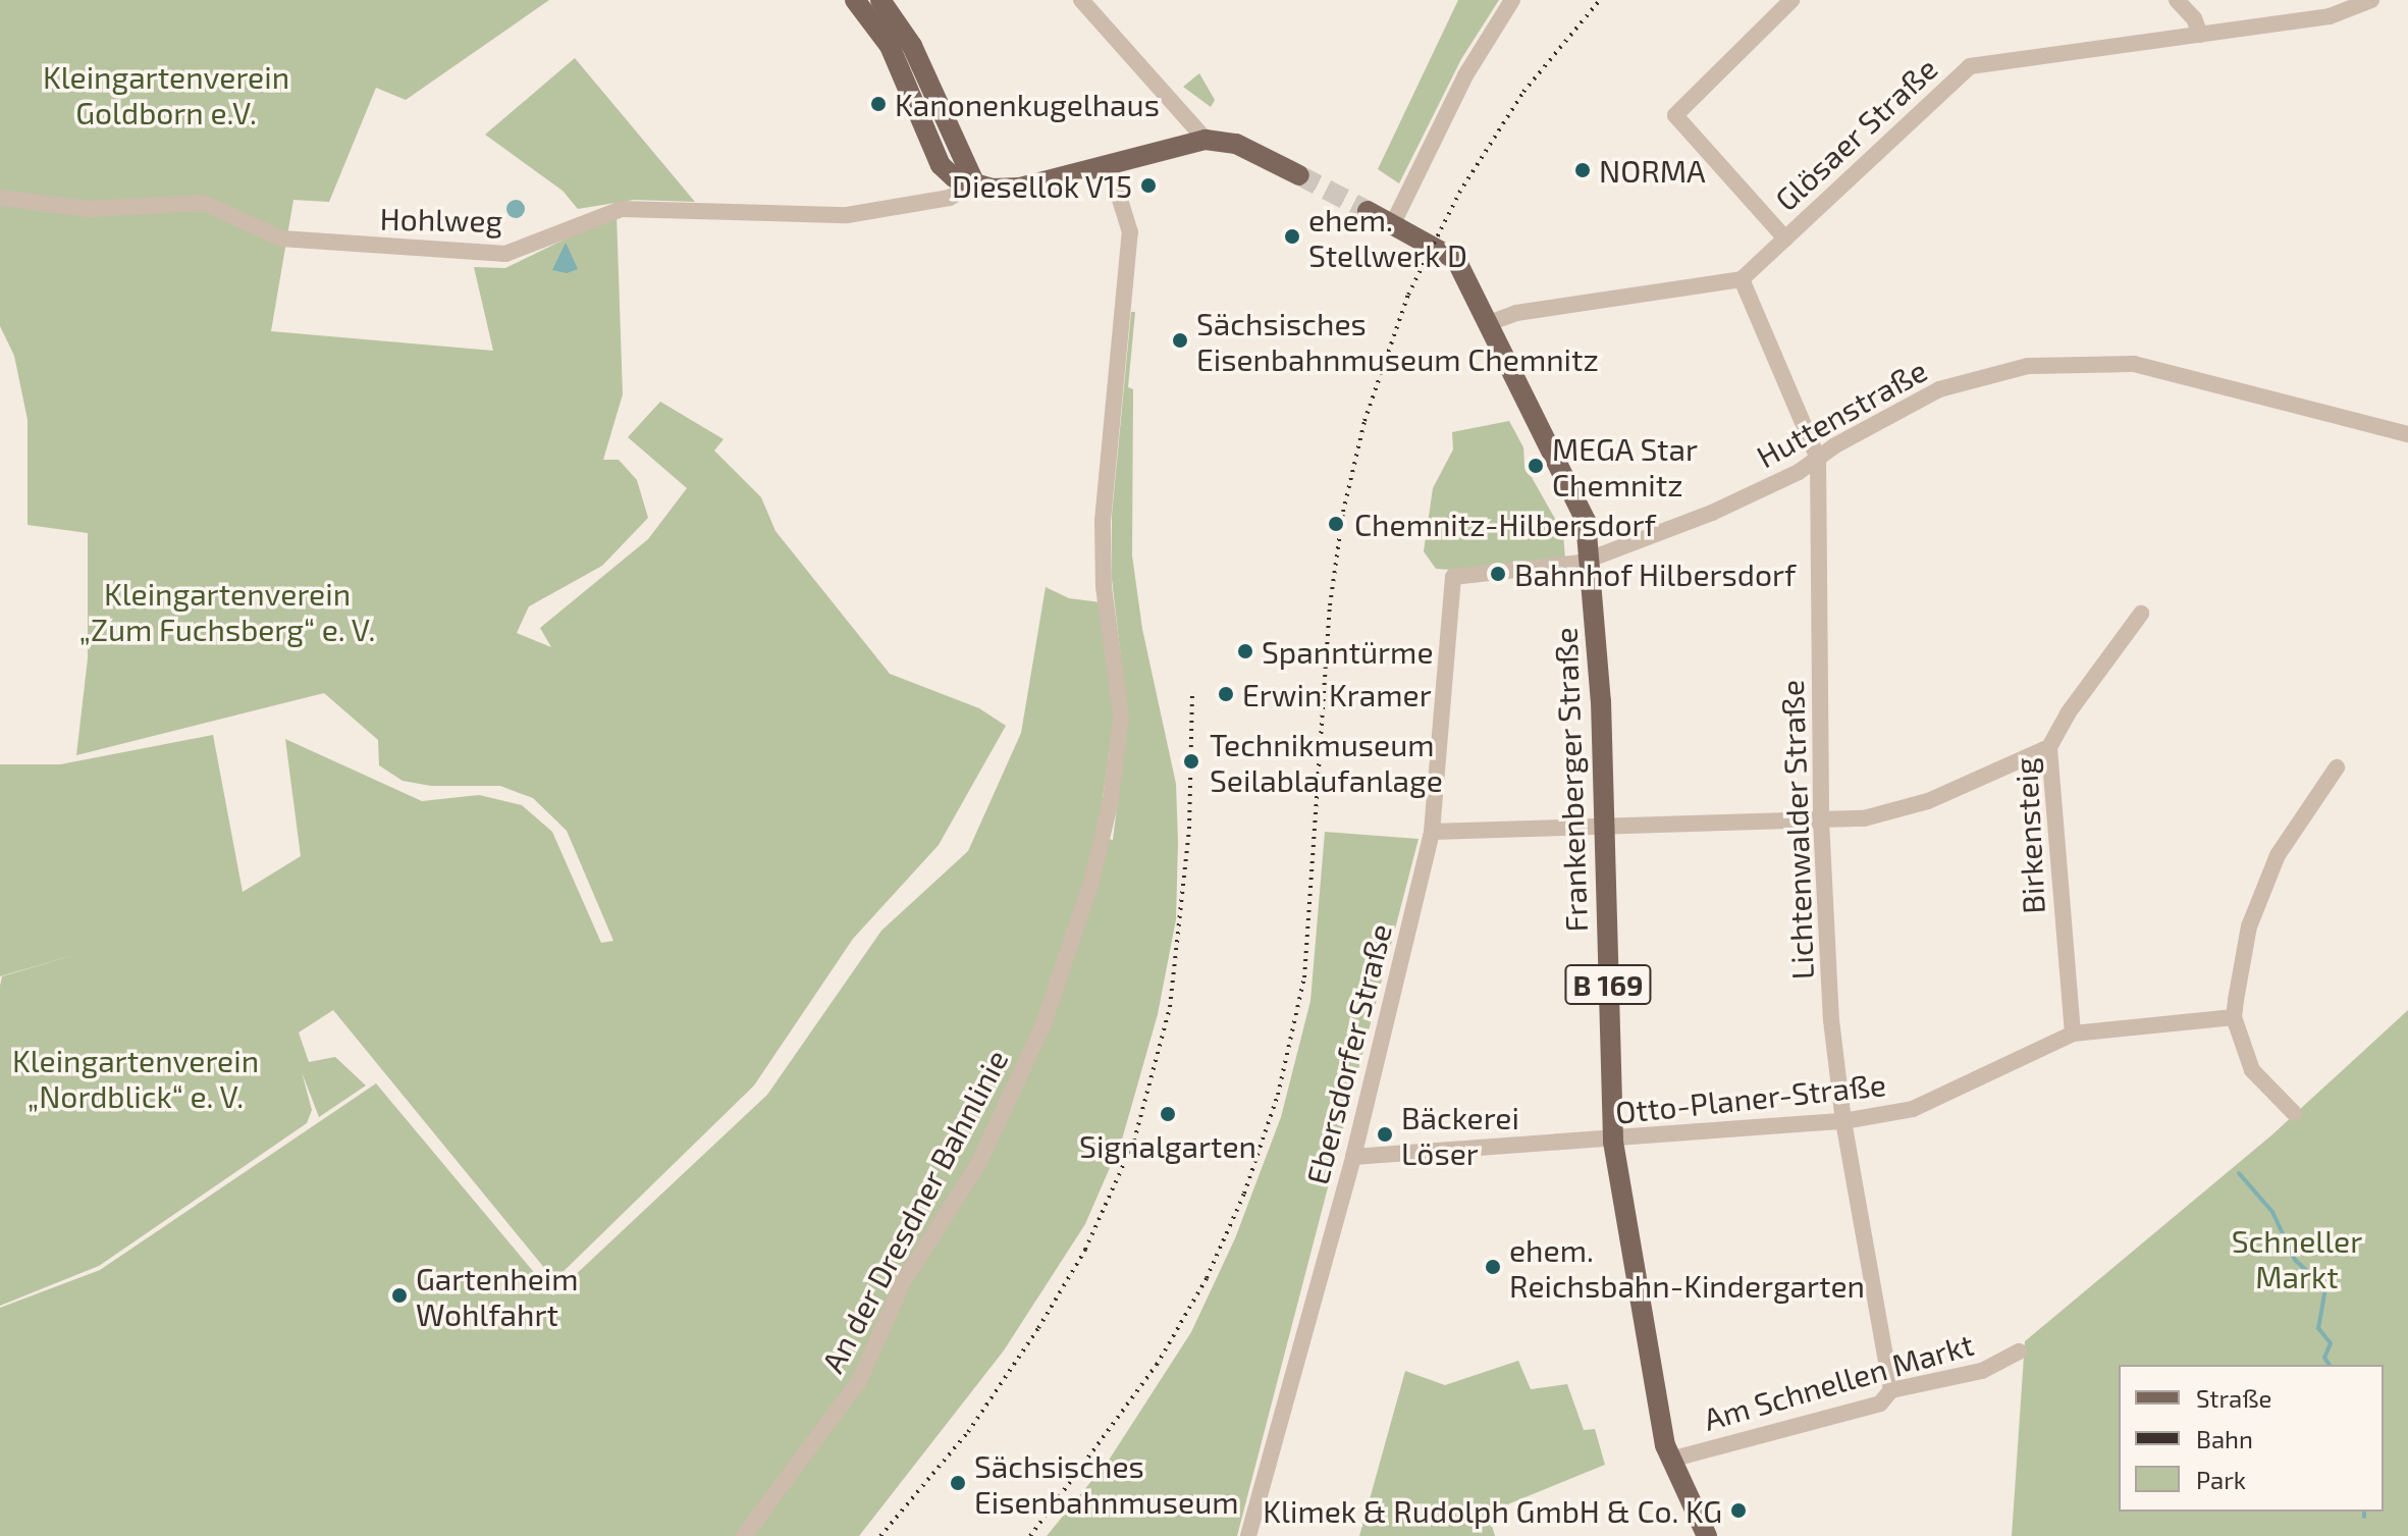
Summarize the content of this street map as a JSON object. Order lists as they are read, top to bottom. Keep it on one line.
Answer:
{"streets":{"main road":["Frankenberger Straße","B 169"],"street":["Glösaer Straße","Hohlweg","Huttenstraße","Lichtenwalder Straße","Birkensteig","Ebersdorfer Straße","Otto-Planer-Straße","An der Dresdner Bahnlinie","Am Schnellen Markt"]},"crossings":[["Glösaer Straße","Lichtenwalder Straße"],["Huttenstraße","Frankenberger Straße"],["Huttenstraße","Lichtenwalder Straße"],["Huttenstraße","Ebersdorfer Straße"],["Frankenberger Straße","Otto-Planer-Straße"],["Frankenberger Straße","Am Schnellen Markt"],["Lichtenwalder Straße","Otto-Planer-Straße"],["Lichtenwalder Straße","Am Schnellen Markt"],["Birkensteig","Otto-Planer-Straße"],["Ebersdorfer Straße","Otto-Planer-Straße"]],"parks":["Kleingartenverein Goldborn e.V.","Kleingartenverein „Zum Fuchsberg“ e. V.","Kleingartenverein „Nordblick“ e. V.","Schneller Markt"],"places":["Kanonenkugelhaus","NORMA","Diesellok V15","ehem. Stellwerk D","Sächsisches Eisenbahnmuseum Chemnitz","MEGA Star Chemnitz","Chemnitz-Hilbersdorf","Bahnhof Hilbersdorf","Spanntürme","Erwin Kramer","Technikmuseum Seilablaufanlage","Signalgarten","Bäckerei Löser","ehem. Reichsbahn-Kindergarten","Gartenheim Wohlfahrt","Sächsisches Eisenbahnmuseum","Klimek & Rudolph GmbH & Co. KG"],"legend":["Straße","Bahn","Park"]}
